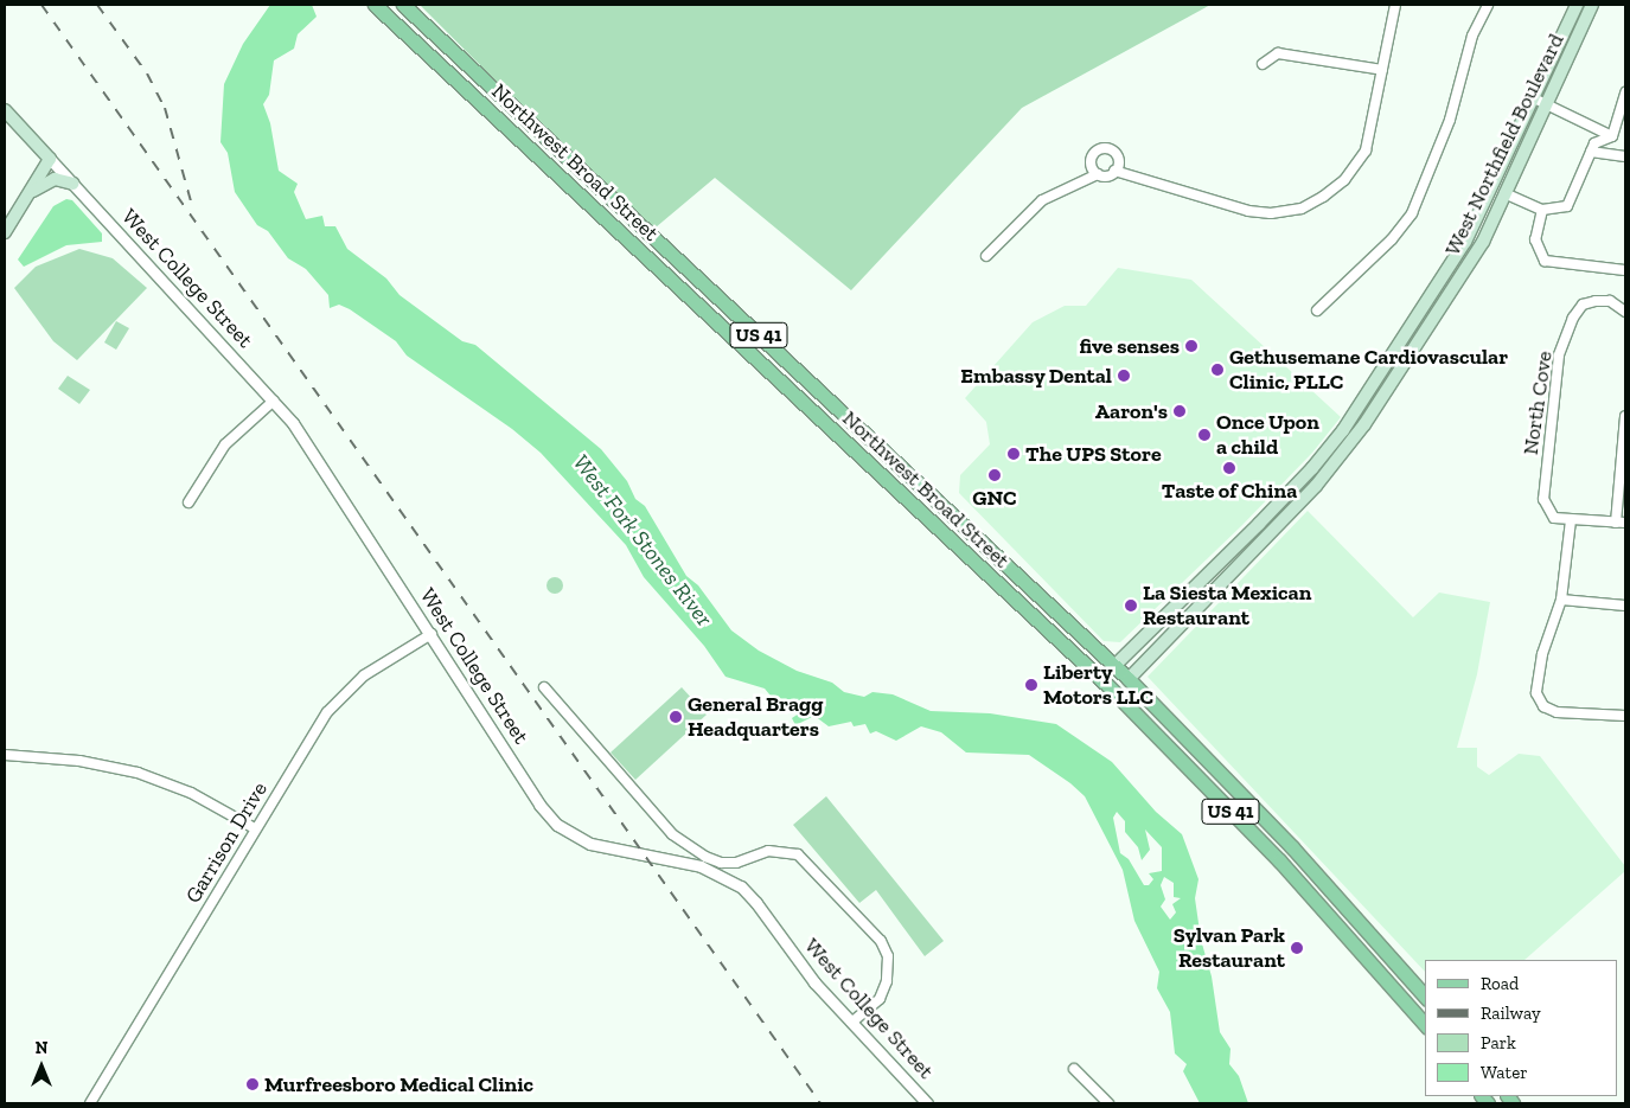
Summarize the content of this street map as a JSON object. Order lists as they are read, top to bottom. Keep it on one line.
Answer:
{"streets":{"main road":["West Northfield Boulevard","Northwest Broad Street","US 41"],"street":["West College Street","North Cove","Garrison Drive"]},"crossings":[["West Northfield Boulevard","Northwest Broad Street"],["West College Street","Garrison Drive"]],"water":["West Fork Stones River"],"places":["five senses","Gethusemane Cardiovascular Clinic, PLLC","Embassy Dental","Aaron's","Once Upon a child","The UPS Store","Taste of China","GNC","La Siesta Mexican Restaurant","Liberty Motors LLC","General Bragg Headquarters","Sylvan Park Restaurant","Murfreesboro Medical Clinic"],"legend":["Road","Railway","Park","Water"],"north":"top"}
